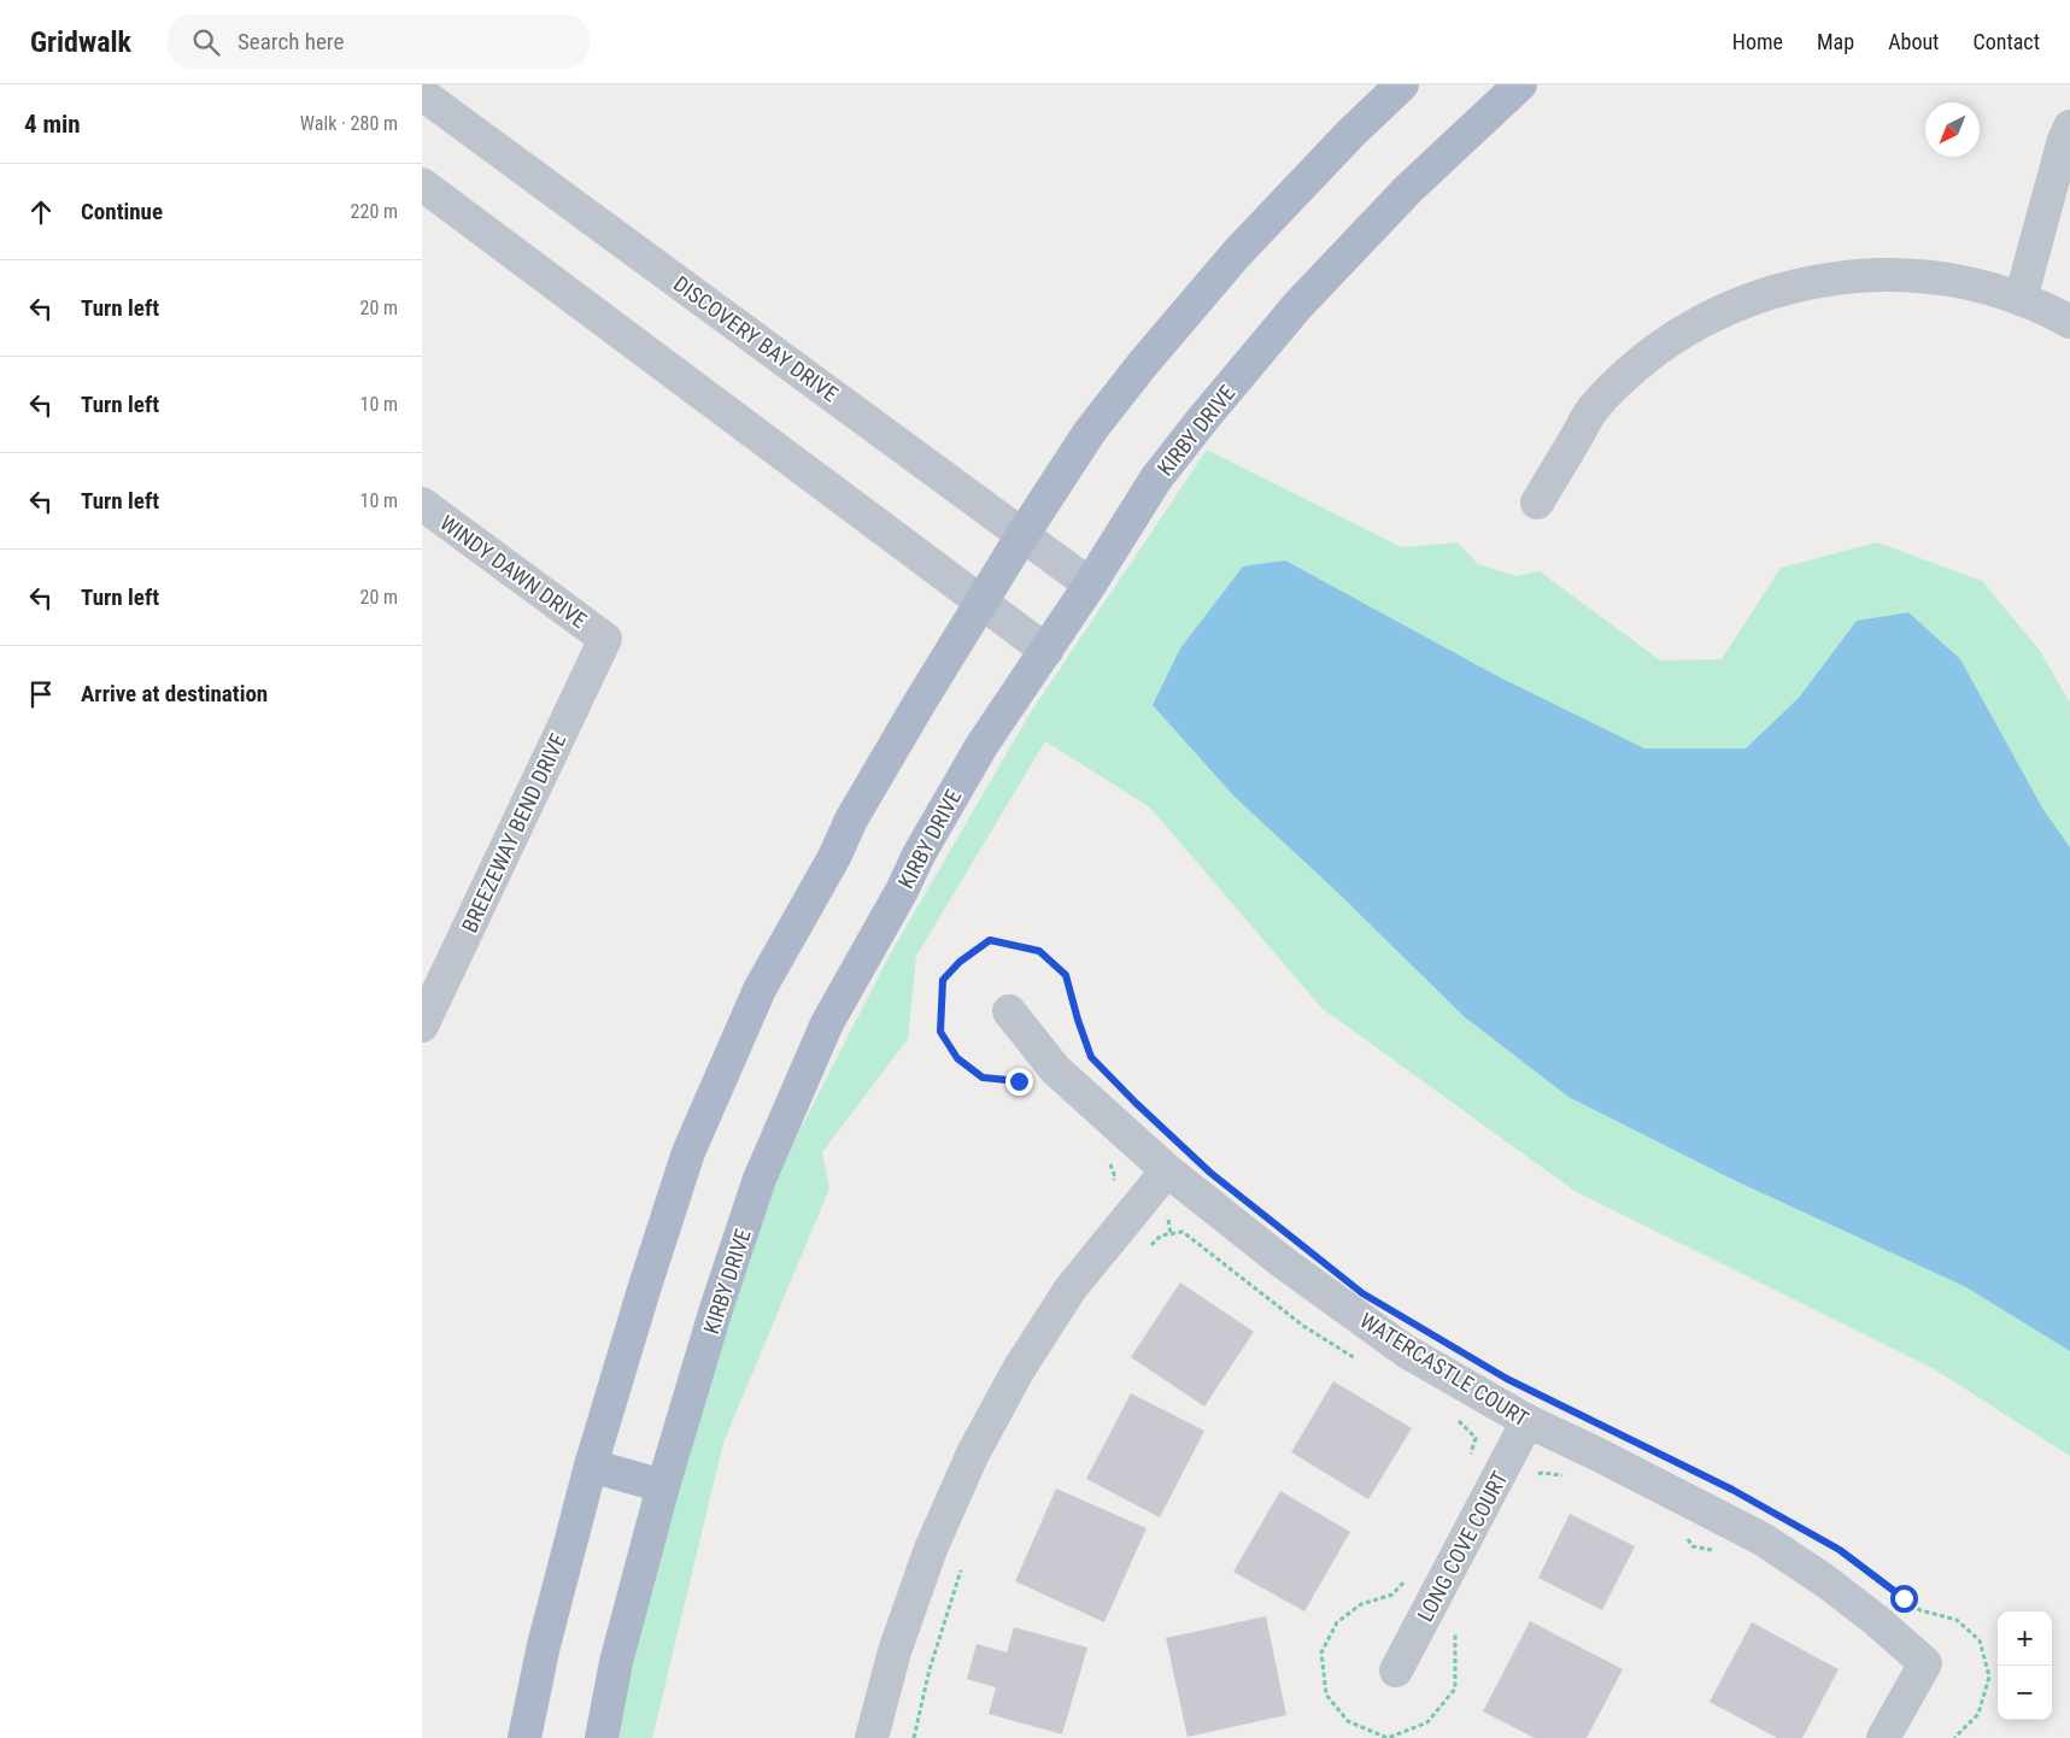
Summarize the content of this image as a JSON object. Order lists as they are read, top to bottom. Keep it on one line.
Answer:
{"streets":{"main road":["KIRBY DRIVE"],"street":["DISCOVERY BAY DRIVE","WINDY DAWN DRIVE","BREEZEWAY BEND DRIVE","WATERCASTLE COURT","LONG COVE COURT"]},"crossings":[["DISCOVERY BAY DRIVE","KIRBY DRIVE"],["WINDY DAWN DRIVE","BREEZEWAY BEND DRIVE"],["WATERCASTLE COURT","LONG COVE COURT"]],"north":"bottom left","page":{"header":"Gridwalk","search":"Search here","nav":["Home","Map","About","Contact"],"heading":["4 min","Walk · 280 m"],"list":[["Continue","220 m"],["Turn left","20 m"],["Turn left","10 m"],["Turn left","10 m"],["Turn left","20 m"],"Arrive at destination"],"map_buttons":["+","−"]}}
